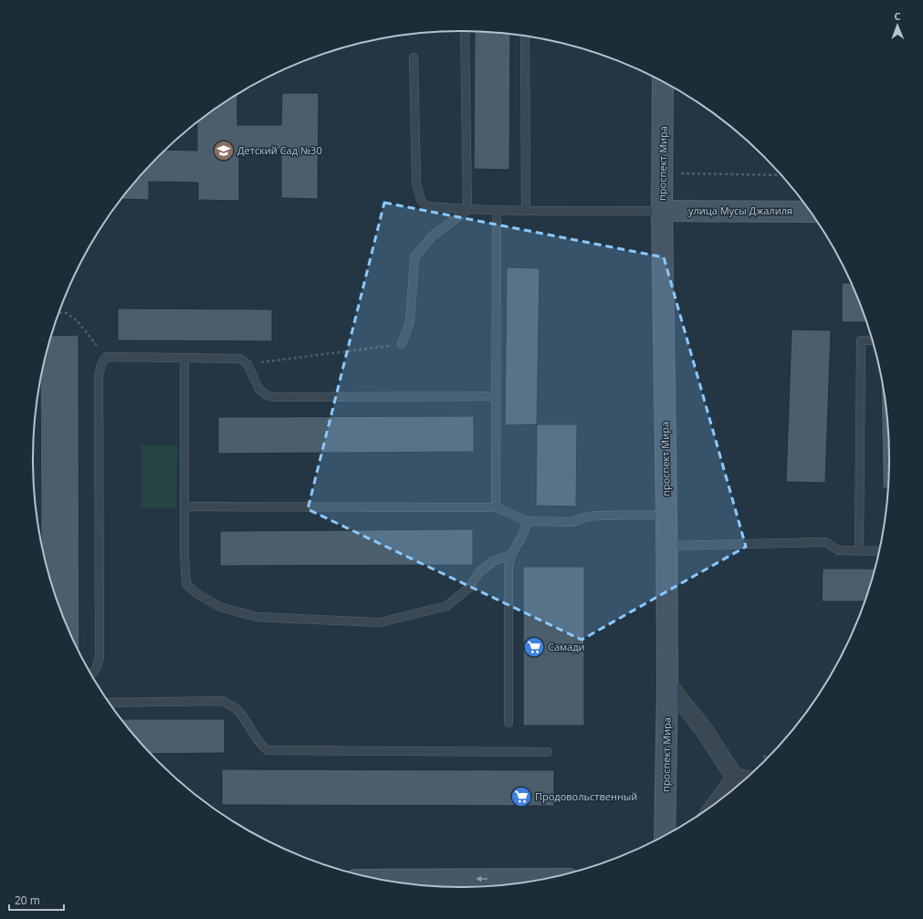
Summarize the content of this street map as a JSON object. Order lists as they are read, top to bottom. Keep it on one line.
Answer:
{"streets":{"street":["проспект Мира","улица Мусы Джалиля"]},"crossings":[["проспект Мира","улица Мусы Джалиля"]],"places":{"school or university":["Детский Сад №30"],"supermarket":["Самади","Продовольственный"]},"scale_bar":"20 m","north":"top"}
